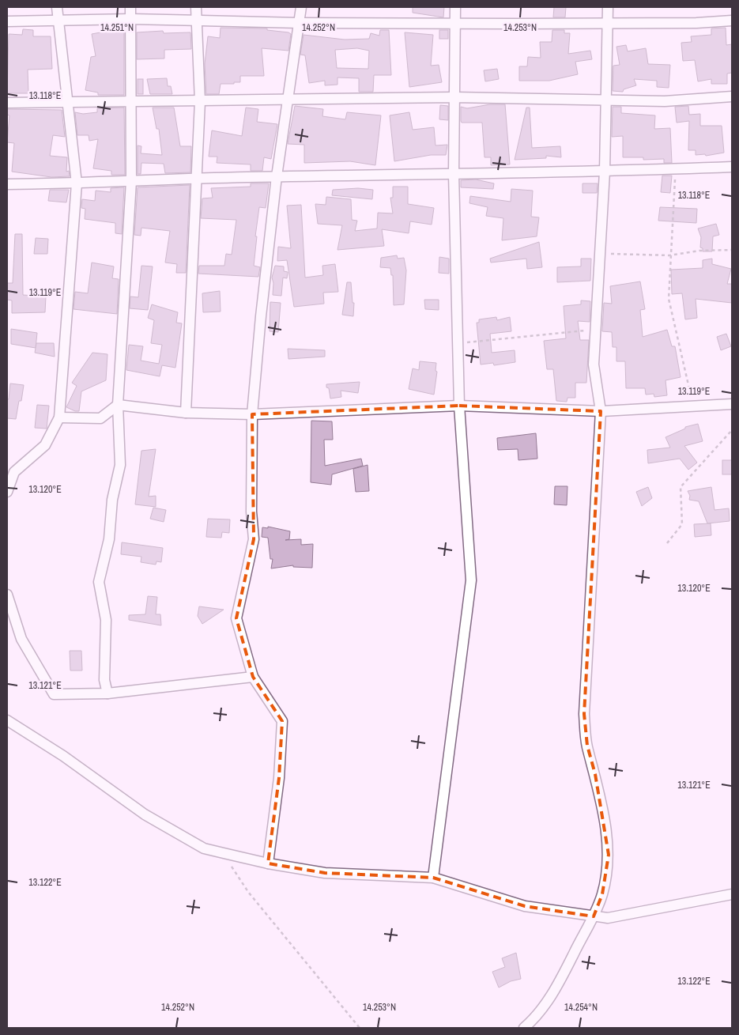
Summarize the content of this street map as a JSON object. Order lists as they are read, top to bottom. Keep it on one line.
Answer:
{"coordinates":["14.251°N","14.252°N","14.253°N","13.118°E","13.119°E","13.120°E","13.121°E","13.122°E","14.254°N"]}
